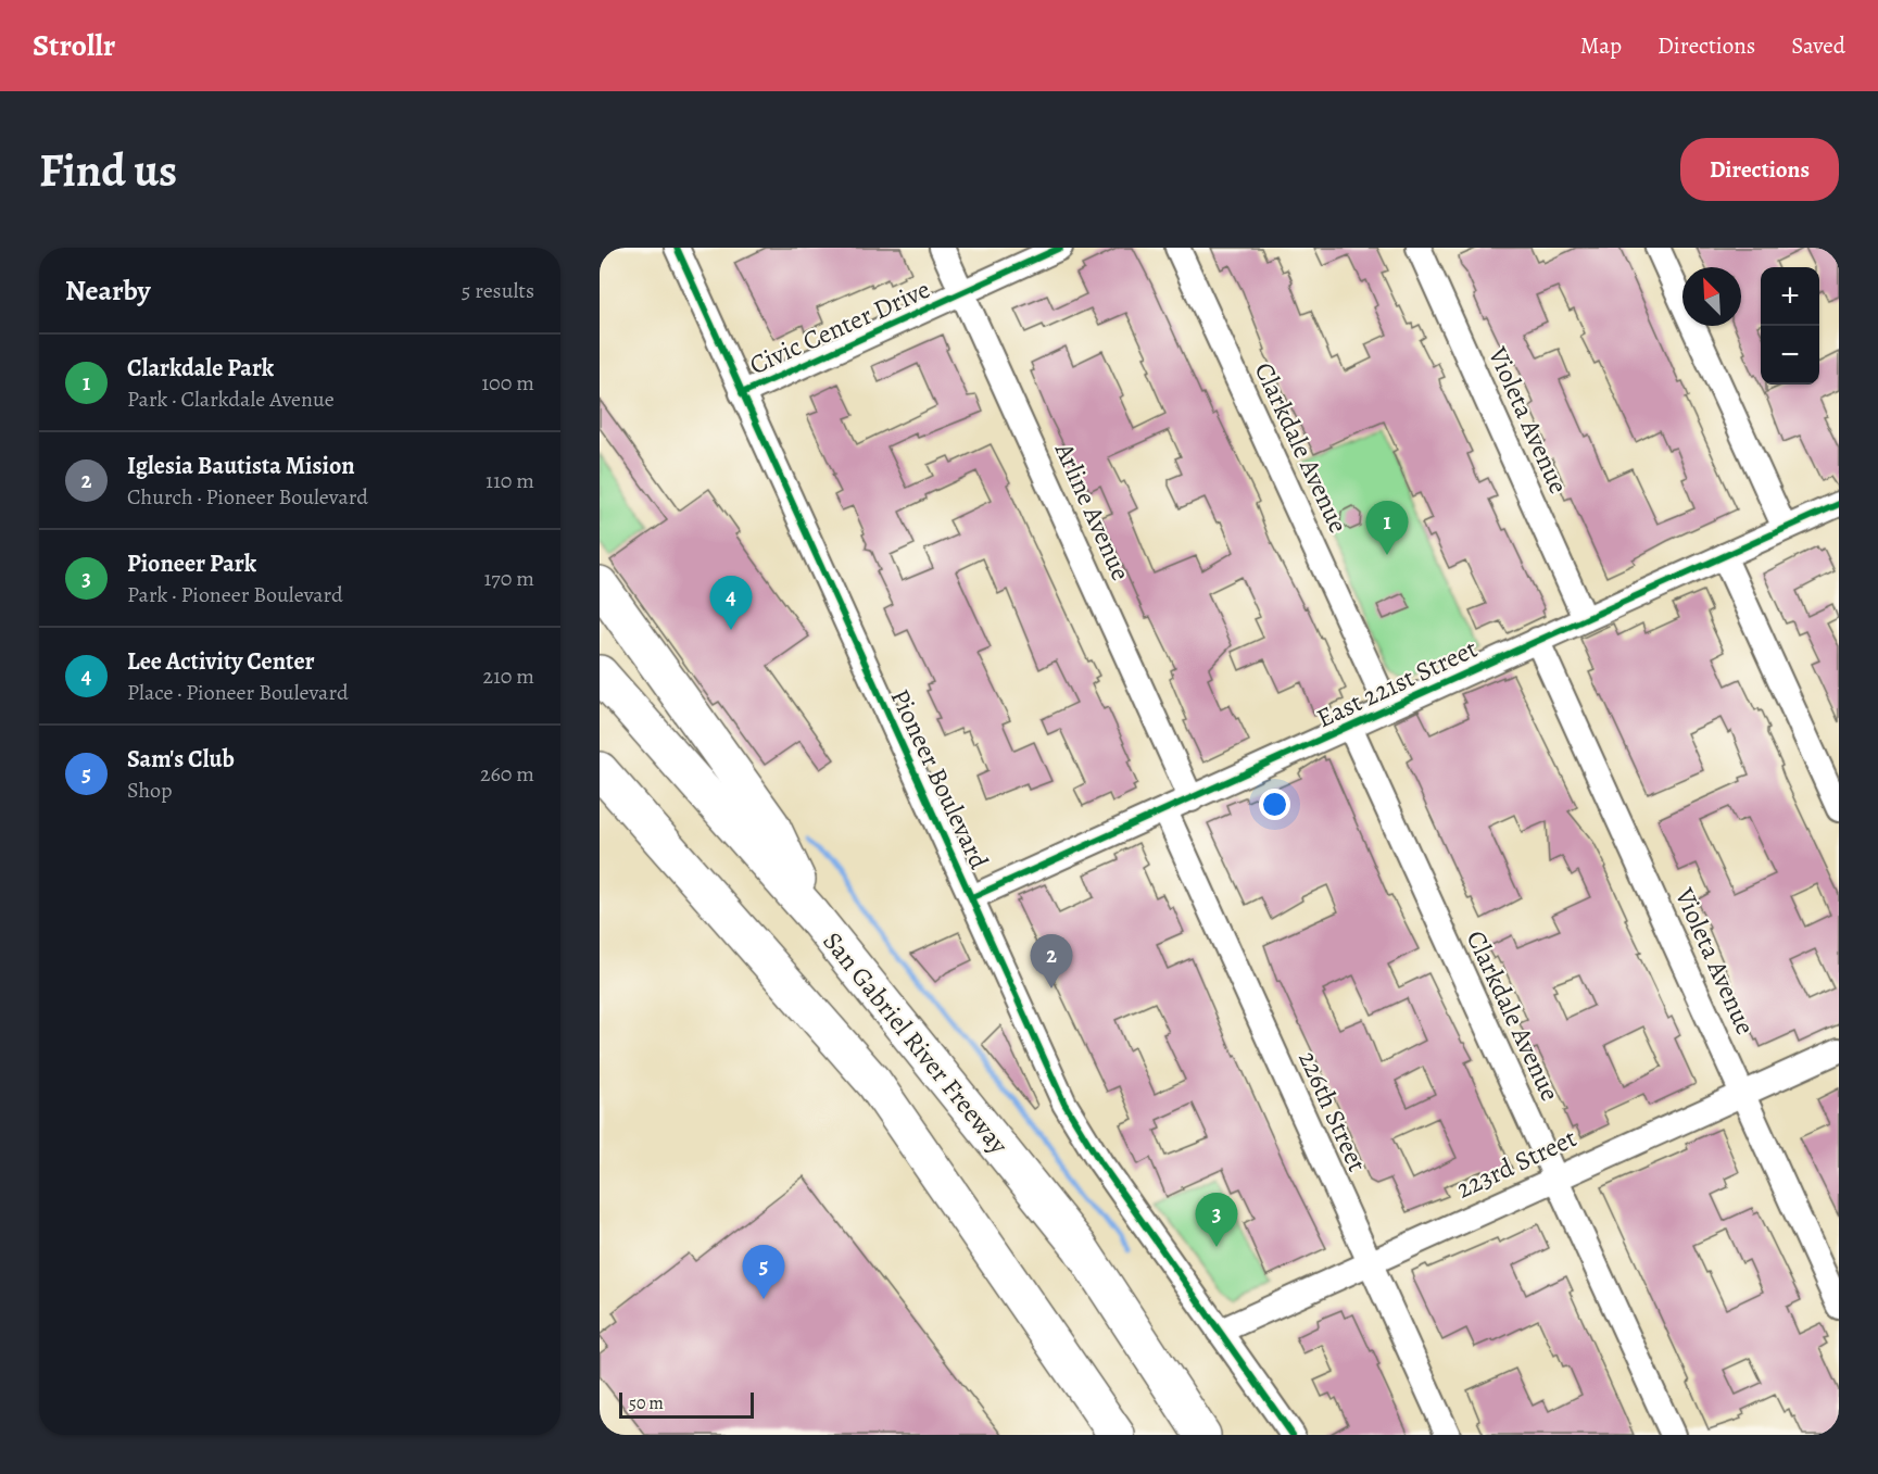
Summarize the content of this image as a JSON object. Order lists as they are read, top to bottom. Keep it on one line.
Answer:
{"streets":{"highway":["San Gabriel River Freeway"],"street":["Civic Center Drive","Violeta Avenue","Clarkdale Avenue","Arline Avenue","East 221st Street","Pioneer Boulevard","226th Street","223rd Street"]},"crossings":[["Civic Center Drive","Arline Avenue"],["Civic Center Drive","Pioneer Boulevard"],["Violeta Avenue","East 221st Street"],["Violeta Avenue","223rd Street"],["Clarkdale Avenue","East 221st Street"],["Clarkdale Avenue","223rd Street"],["Arline Avenue","East 221st Street"],["East 221st Street","Pioneer Boulevard"],["East 221st Street","226th Street"],["Pioneer Boulevard","223rd Street"],["226th Street","223rd Street"]],"scale_bar":"50 m","north":"top left","page":{"header":"Strollr","nav":["Map","Directions","Saved"],"buttons":"Directions","title":"Find us","heading":["Nearby","5 results"],"map_buttons":["+","−"],"list":[{"mark":"1","name":"Clarkdale Park","note":"Park · Clarkdale Avenue","value":"100 m"},{"mark":"2","name":"Iglesia Bautista Mision","note":"Church · Pioneer Boulevard","value":"110 m"},{"mark":"3","name":"Pioneer Park","note":"Park · Pioneer Boulevard","value":"170 m"},{"mark":"4","name":"Lee Activity Center","note":"Place · Pioneer Boulevard","value":"210 m"},{"mark":"5","name":"Sam's Club","note":"Shop","value":"260 m"}],"pins":["1","4","2","3","5"],"scale":"50 m"}}
